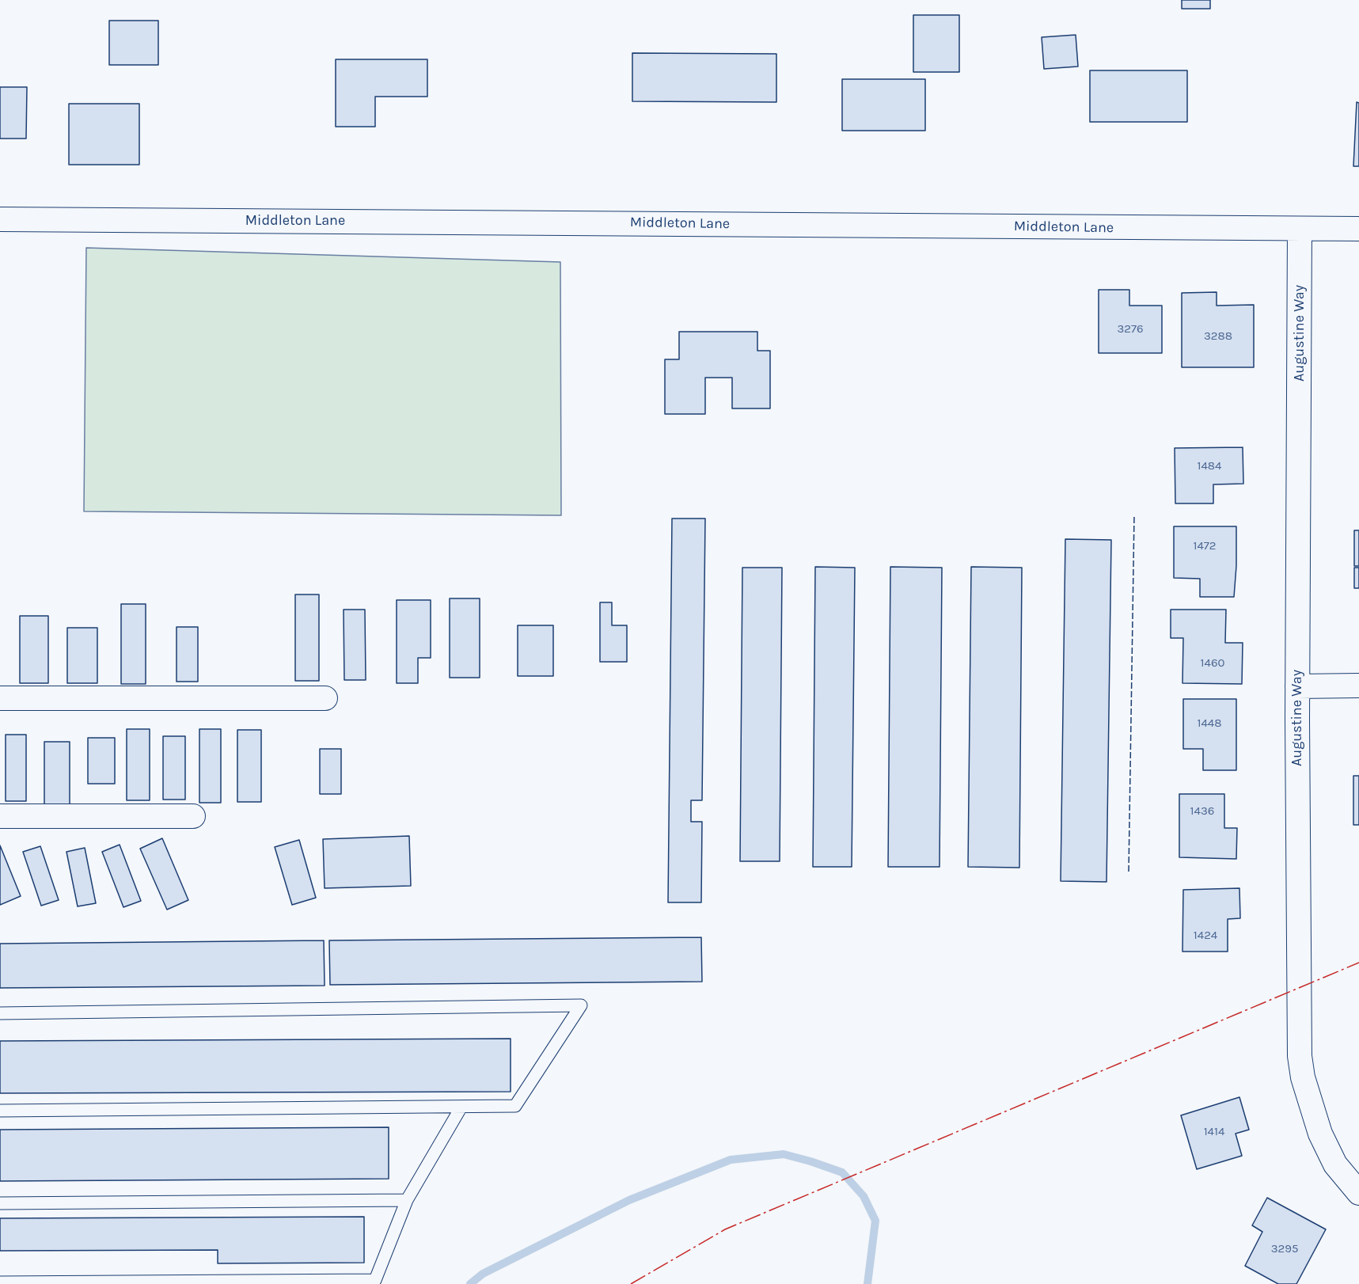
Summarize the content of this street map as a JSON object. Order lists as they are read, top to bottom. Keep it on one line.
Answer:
{"streets":{"street":["Middleton Lane","Augustine Way"]},"crossings":[["Middleton Lane","Augustine Way"]],"house_numbers":["3276","3288","1484","1472","1460","1448","1436","1424","1414","3295"]}
